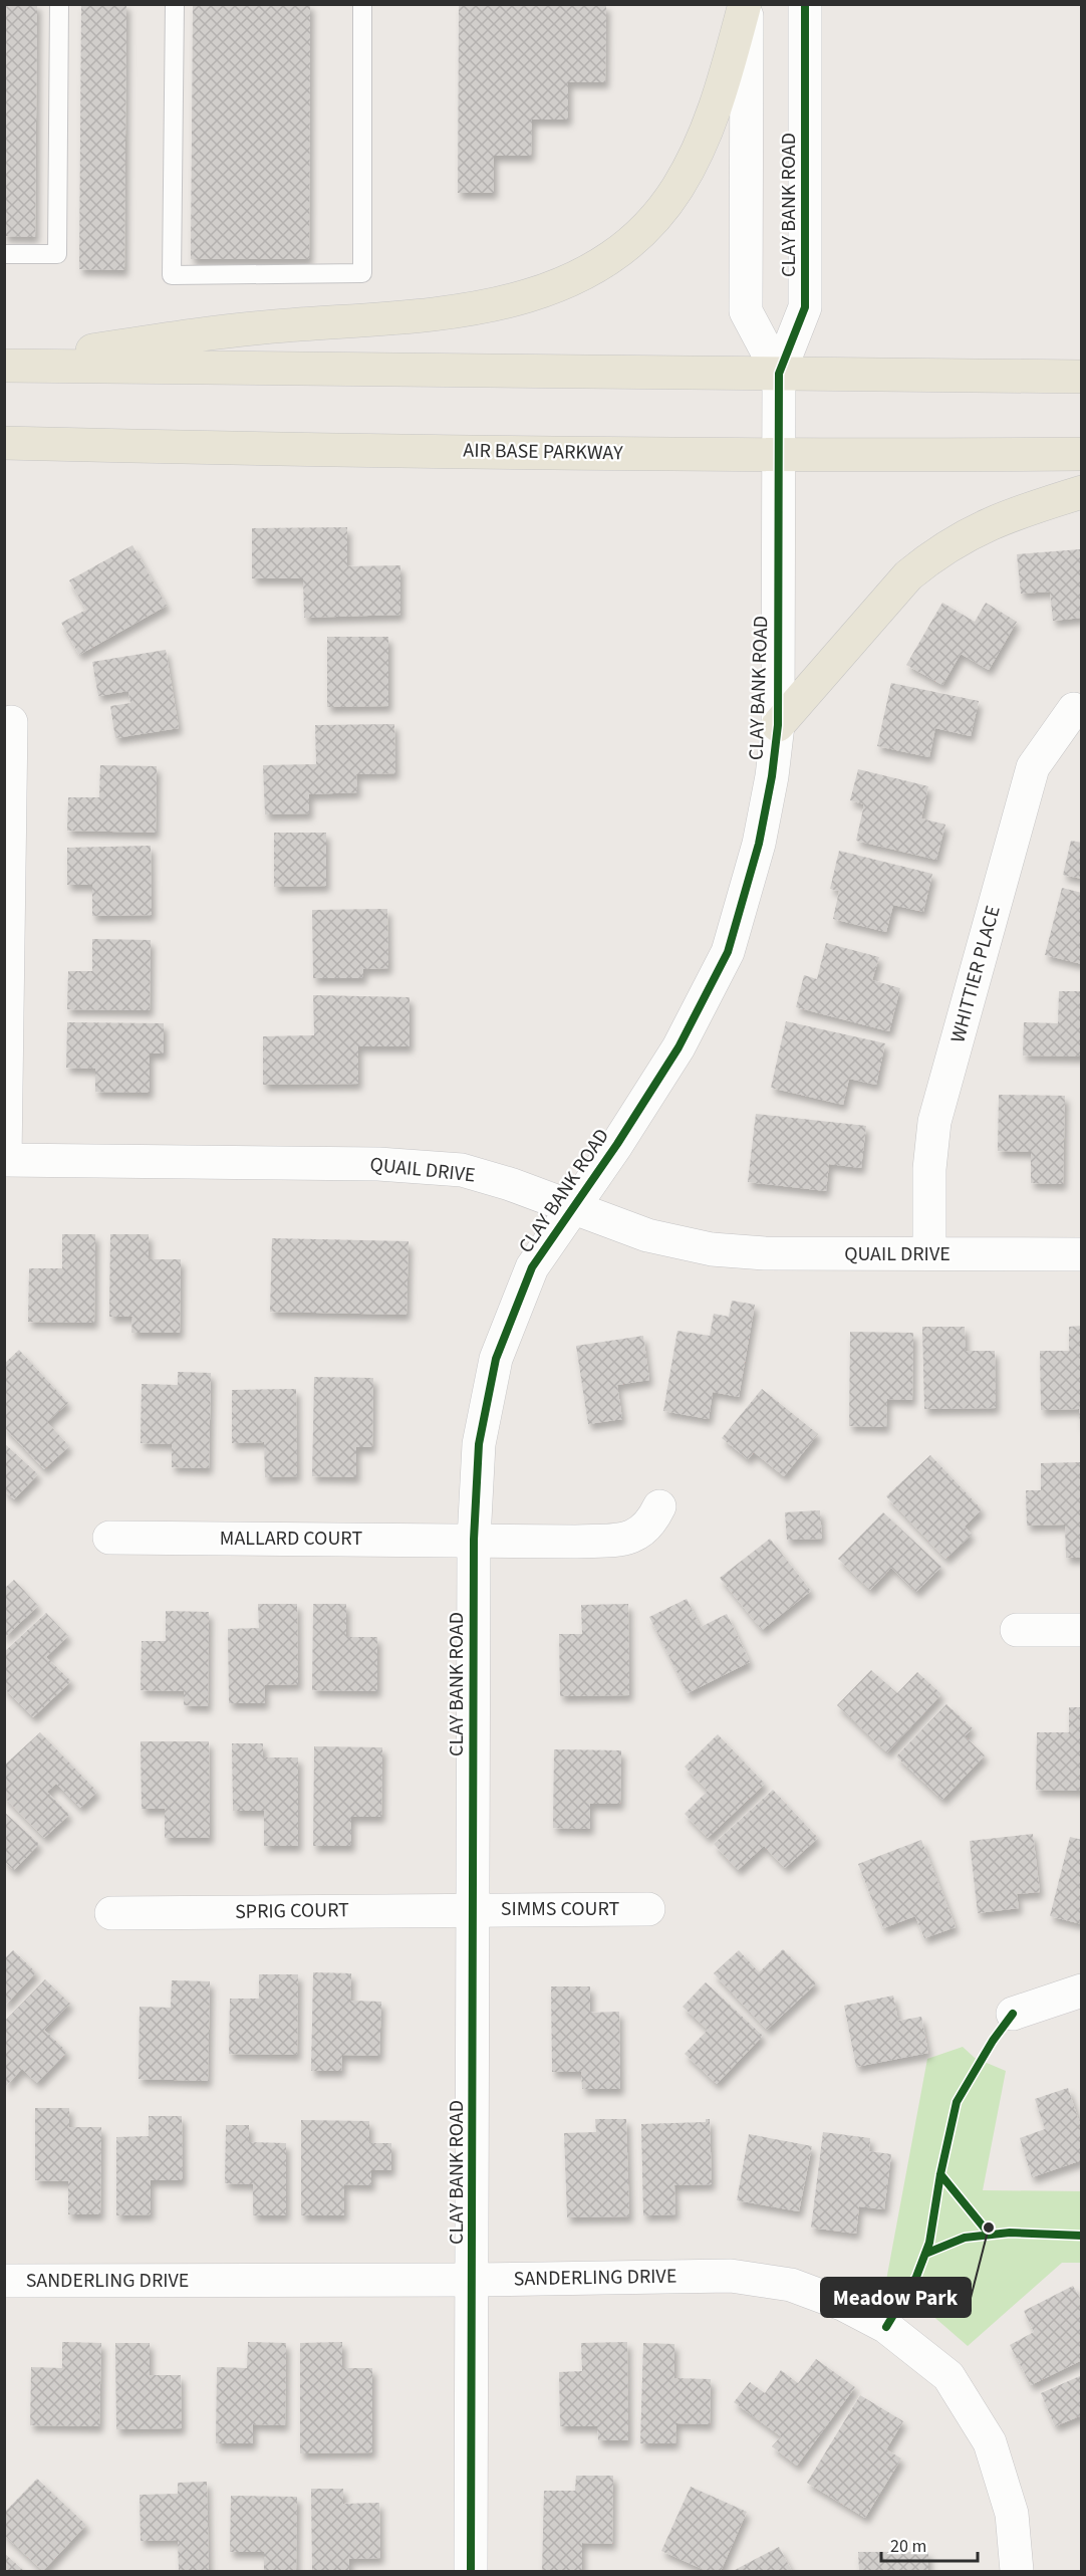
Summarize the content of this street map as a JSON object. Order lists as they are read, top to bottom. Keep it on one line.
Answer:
{"streets":{"main road":["AIR BASE PARKWAY"],"street":["CLAY BANK ROAD","WHITTIER PLACE","QUAIL DRIVE","MALLARD COURT","SIMMS COURT","SPRIG COURT","SANDERLING DRIVE"]},"crossings":[["CLAY BANK ROAD","AIR BASE PARKWAY"],["CLAY BANK ROAD","QUAIL DRIVE"],["CLAY BANK ROAD","MALLARD COURT"],["CLAY BANK ROAD","SIMMS COURT"],["CLAY BANK ROAD","SPRIG COURT"],["CLAY BANK ROAD","SANDERLING DRIVE"],["WHITTIER PLACE","QUAIL DRIVE"],["SIMMS COURT","SPRIG COURT"]],"places":["Meadow Park"],"scale_bar":"20 m"}
